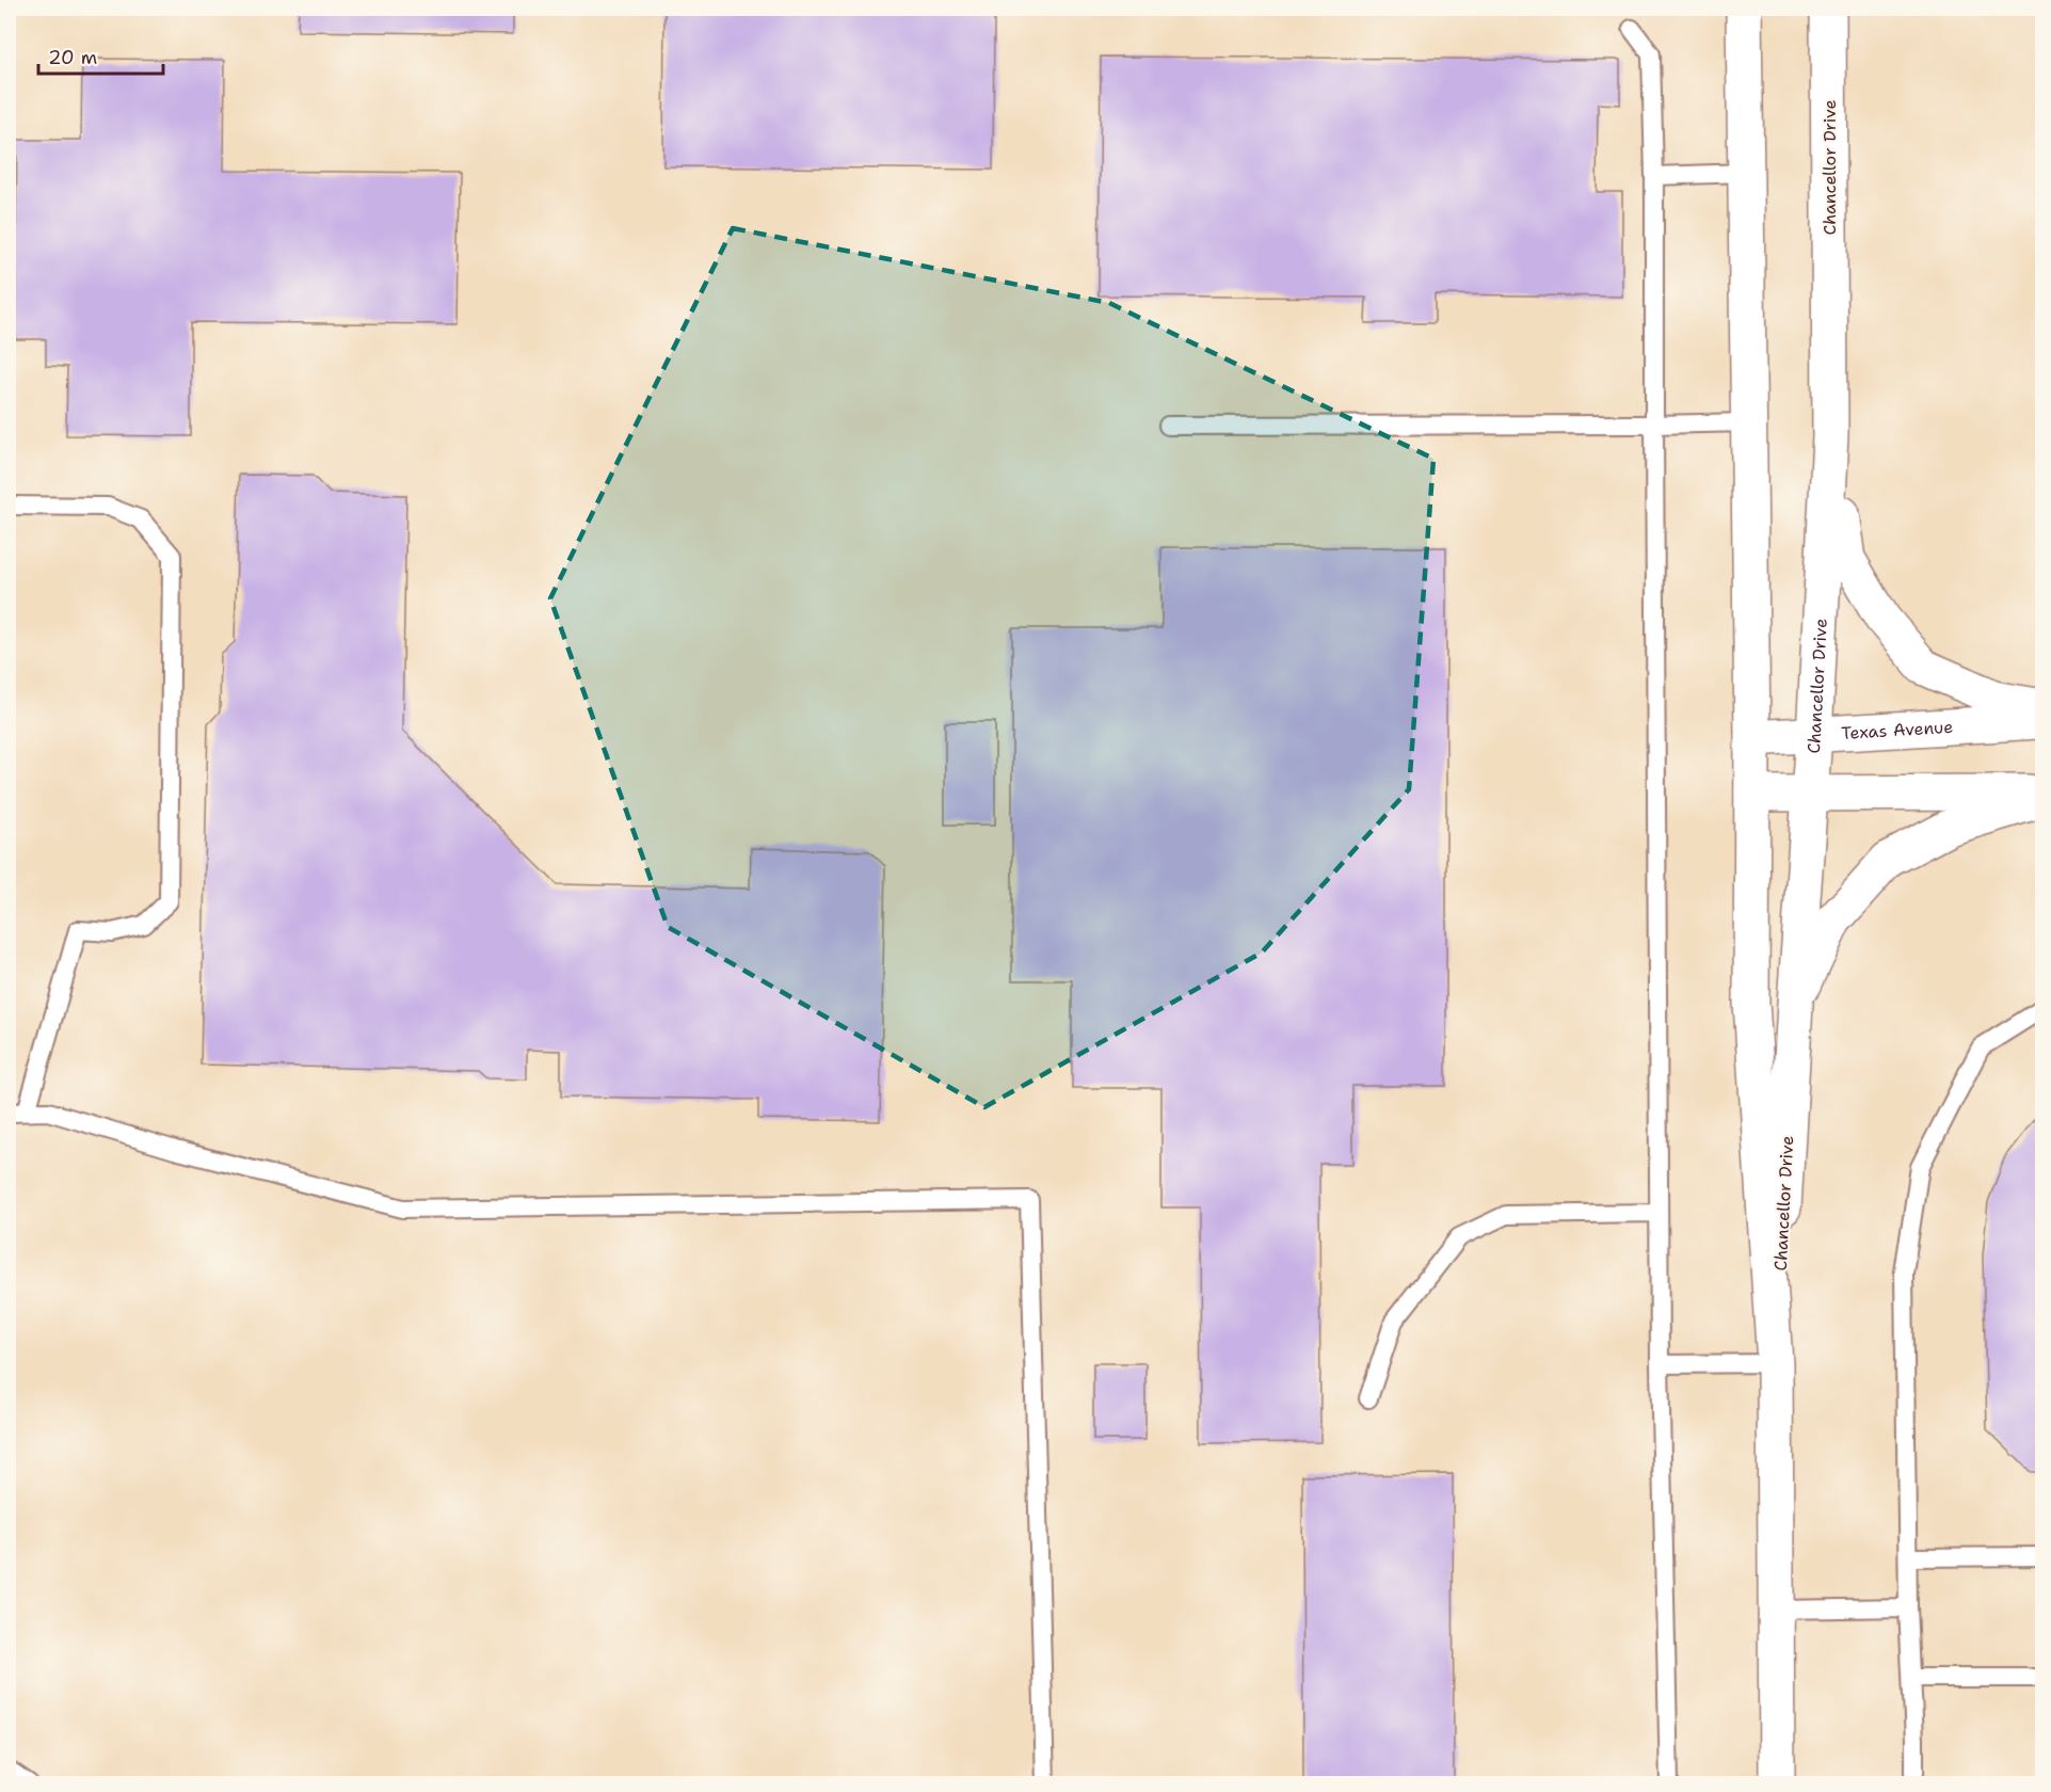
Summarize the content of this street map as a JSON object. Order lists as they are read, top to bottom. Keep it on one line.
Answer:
{"streets":{"street":["Chancellor Drive","Texas Avenue"]},"crossings":[["Chancellor Drive","Texas Avenue"]],"scale_bar":"20 m"}
